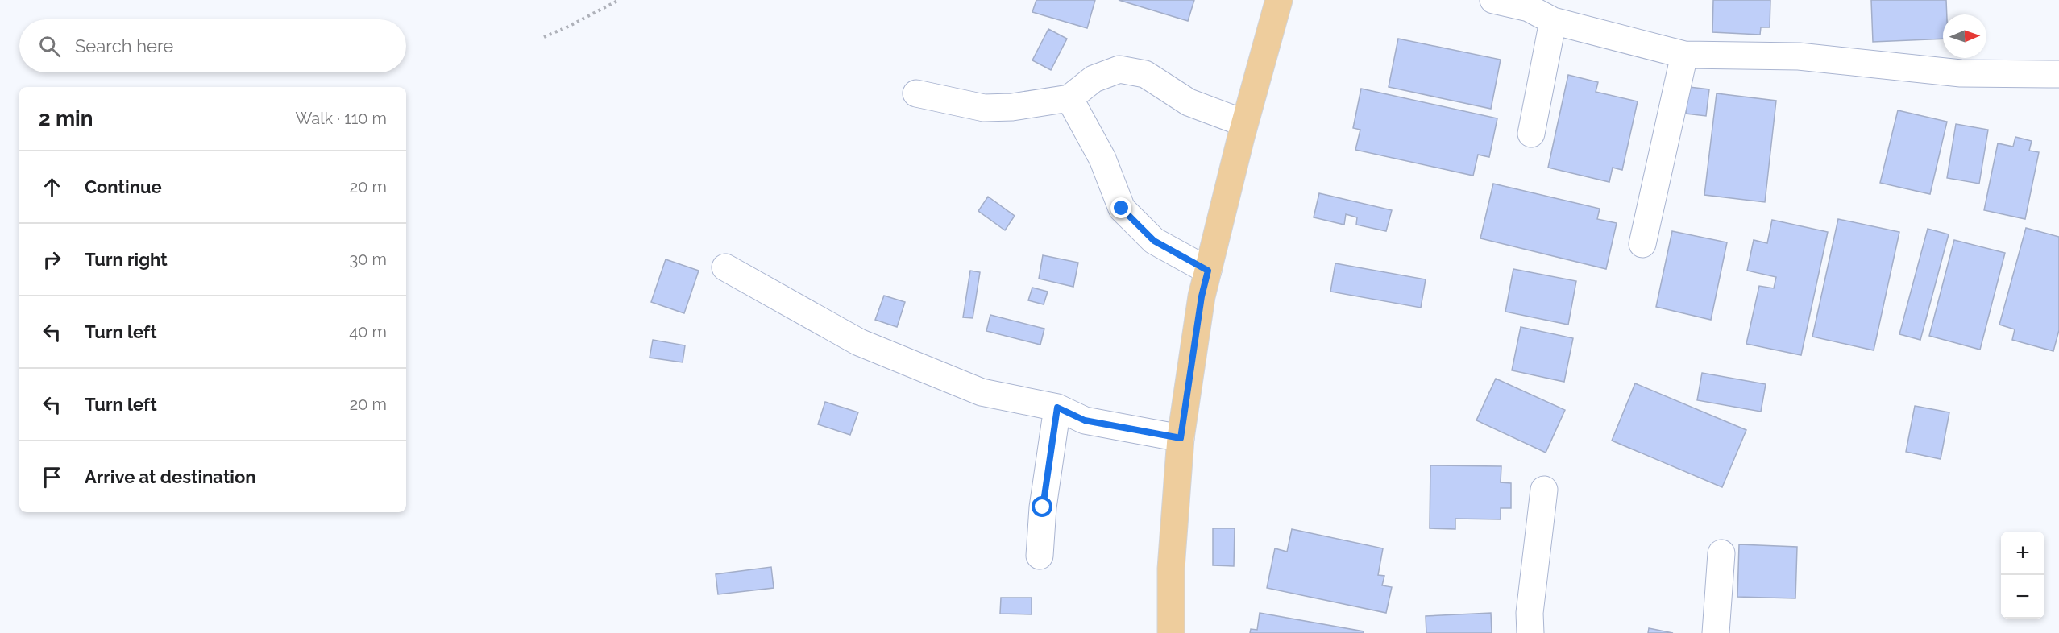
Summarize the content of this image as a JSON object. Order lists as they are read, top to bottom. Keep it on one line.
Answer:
{"north":"right","page":{"search":"Search here","heading":["2 min","Walk · 110 m"],"list":[["Continue","20 m"],["Turn right","30 m"],["Turn left","40 m"],["Turn left","20 m"],"Arrive at destination"],"map_buttons":["+","−"]}}
